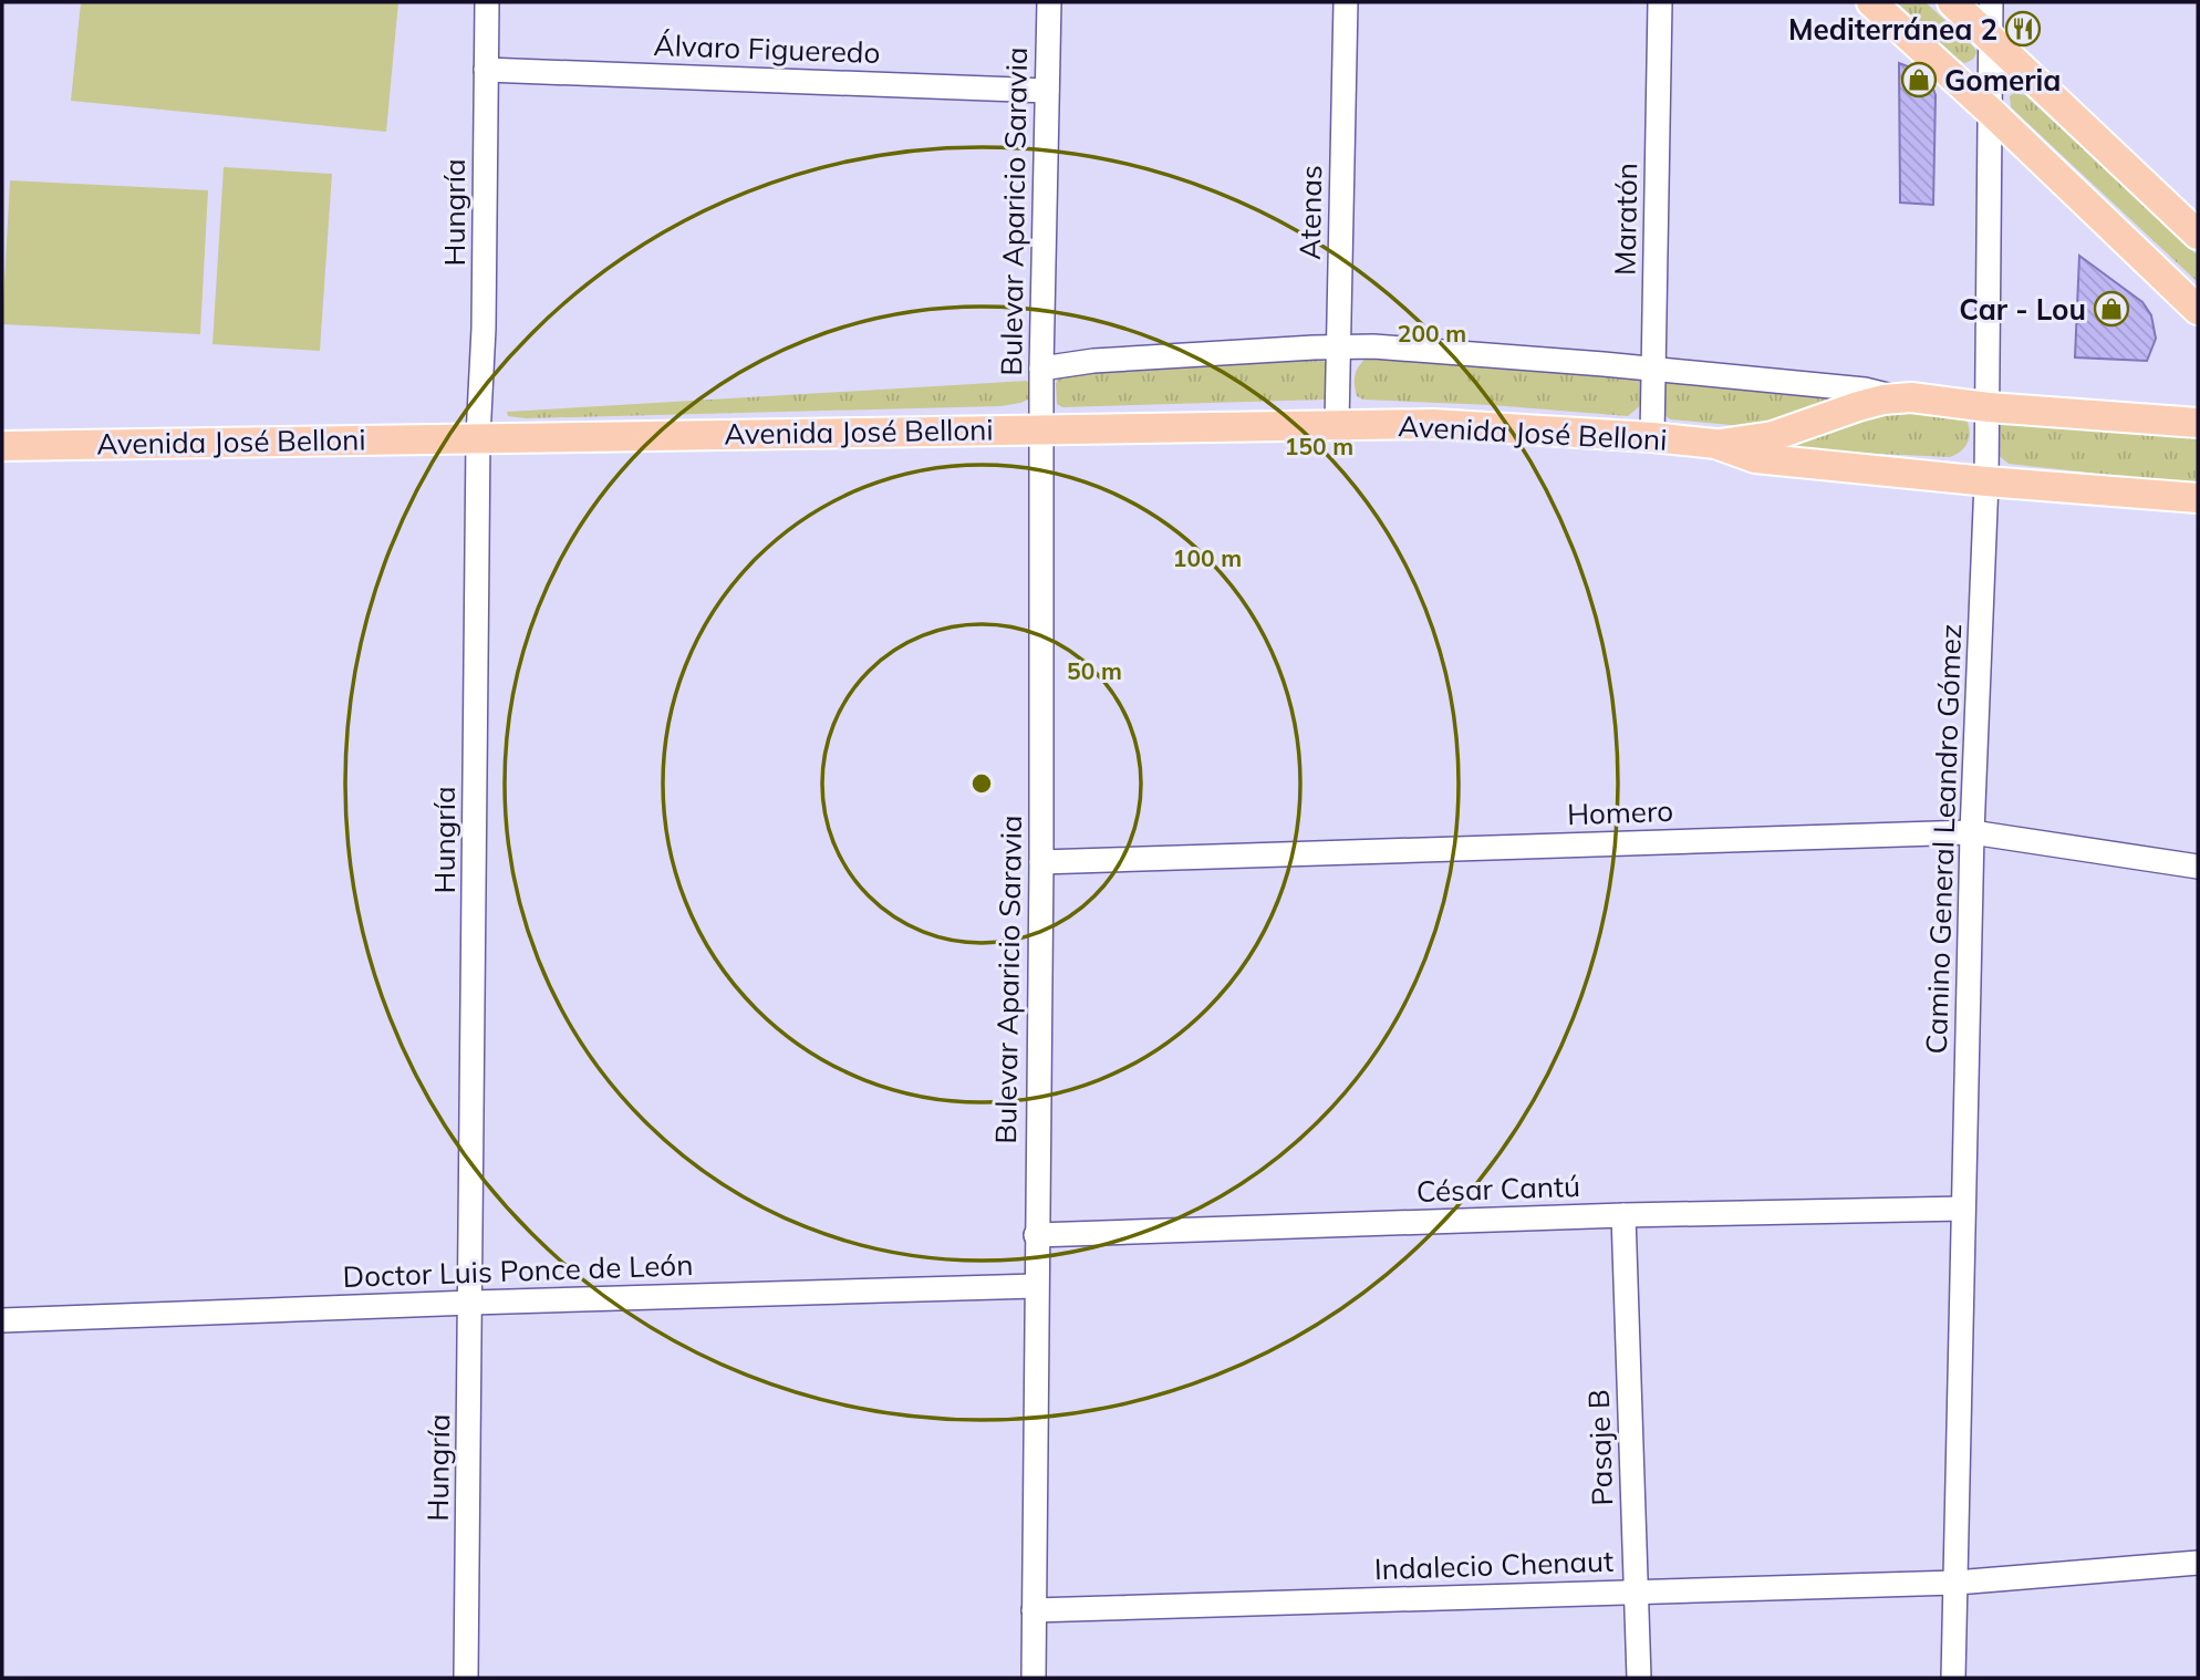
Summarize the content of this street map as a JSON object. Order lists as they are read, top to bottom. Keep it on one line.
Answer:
{"streets":{"main road":["Avenida José Belloni"],"street":["Álvaro Figueredo","Bulevar Aparicio Saravia","Hungría","Atenas","Maratón","Homero","Camino General Leandro Gómez","César Cantú","Doctor Luis Ponce de León","Pasaje B","Indalecio Chenaut"]},"crossings":[["Álvaro Figueredo","Bulevar Aparicio Saravia"],["Álvaro Figueredo","Hungría"],["Bulevar Aparicio Saravia","Avenida José Belloni"],["Bulevar Aparicio Saravia","Homero"],["Bulevar Aparicio Saravia","César Cantú"],["Bulevar Aparicio Saravia","Doctor Luis Ponce de León"],["Bulevar Aparicio Saravia","Indalecio Chenaut"],["Hungría","Avenida José Belloni"],["Hungría","Doctor Luis Ponce de León"],["Atenas","Avenida José Belloni"],["Maratón","Avenida José Belloni"],["Avenida José Belloni","Camino General Leandro Gómez"],["Homero","Camino General Leandro Gómez"],["Camino General Leandro Gómez","César Cantú"],["Camino General Leandro Gómez","Indalecio Chenaut"],["César Cantú","Pasaje B"],["Pasaje B","Indalecio Chenaut"]],"places":{"restaurant":["Mediterránea 2"],"shop":["Gomeria","Car - Lou"]},"rings":["200 m","150 m","100 m","50 m"]}
